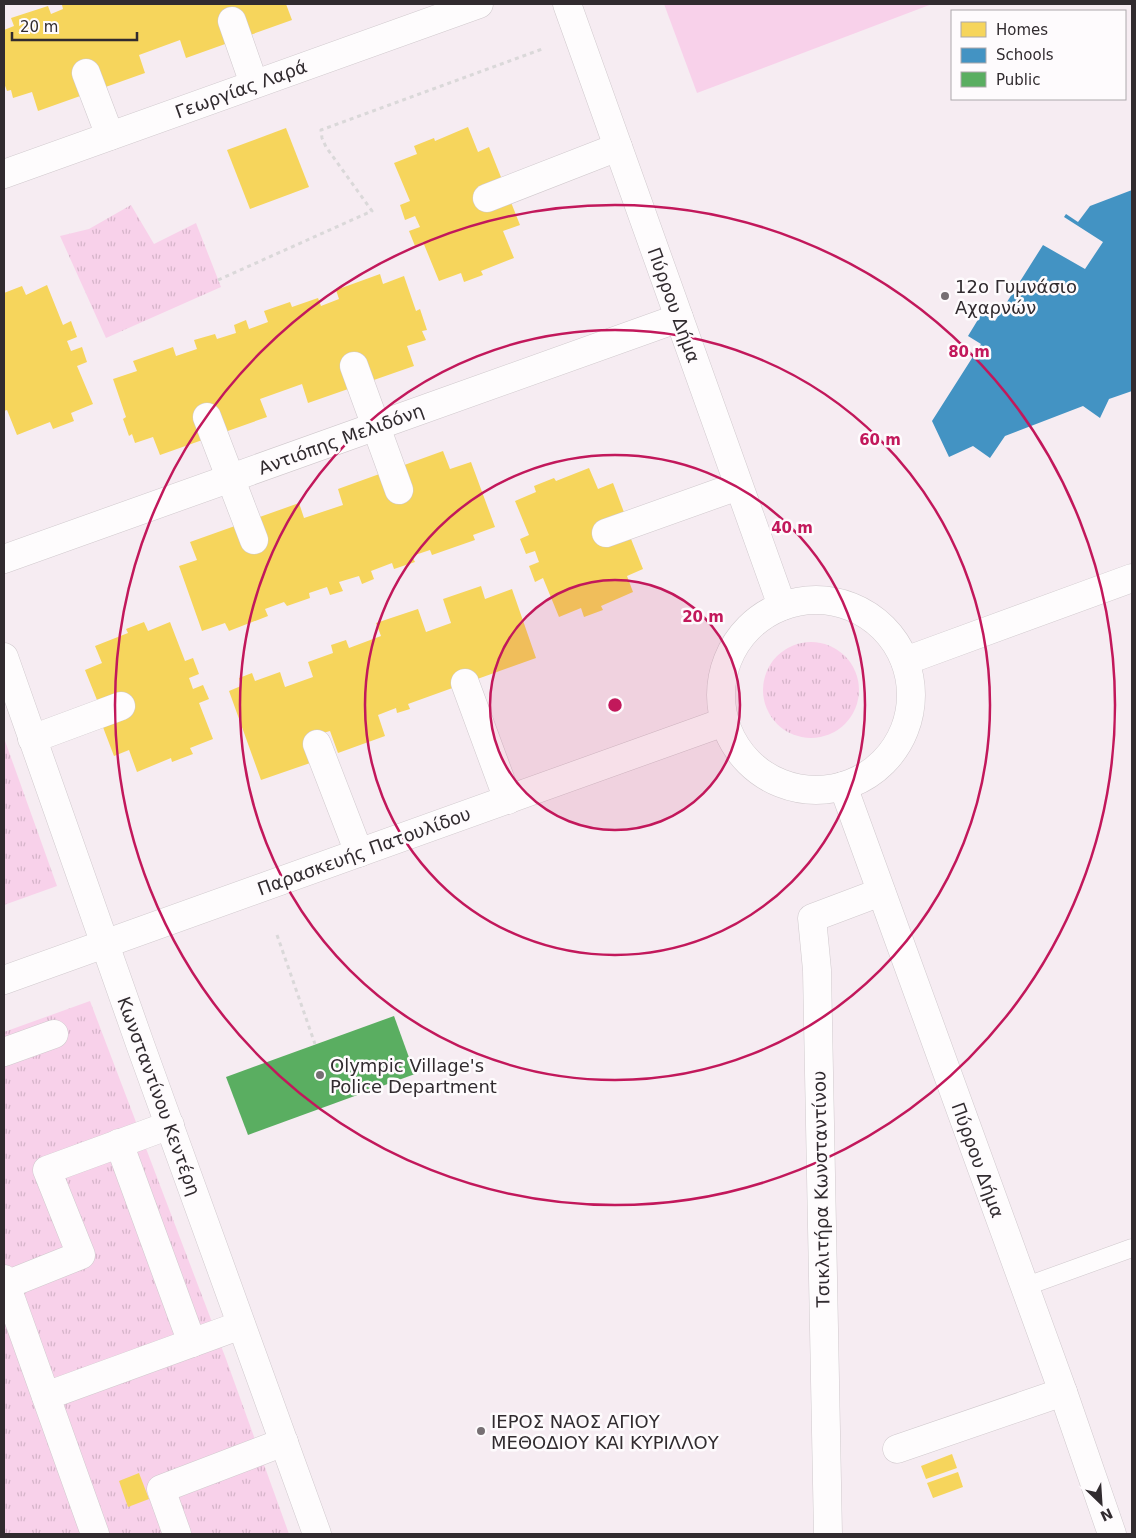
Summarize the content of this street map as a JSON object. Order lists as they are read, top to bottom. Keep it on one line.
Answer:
{"streets":{"street":["Γεωργίας Λαρά","Πύρρου Δήμα","Αντιόπης Μελιδόνη","Παρασκευής Πατουλίδου","Κωνσταντίνου Κεντέρη","Τσικλιτήρα Κωνσταντίνου"]},"crossings":[["Πύρρου Δήμα","Αντιόπης Μελιδόνη"],["Πύρρου Δήμα","Τσικλιτήρα Κωνσταντίνου"],["Παρασκευής Πατουλίδου","Κωνσταντίνου Κεντέρη"]],"places":["12ο Γυμνάσιο Αχαρνών","Olympic Village's Police Department","ΙΕΡΟΣ ΝΑΟΣ ΑΓΙΟΥ ΜΕΘΟΔΙΟΥ ΚΑΙ ΚΥΡΙΛΛΟΥ"],"legend":["Homes","Schools","Public"],"scale_bar":"20 m","north":"bottom right","rings":["80 m","60 m","40 m","20 m"]}
